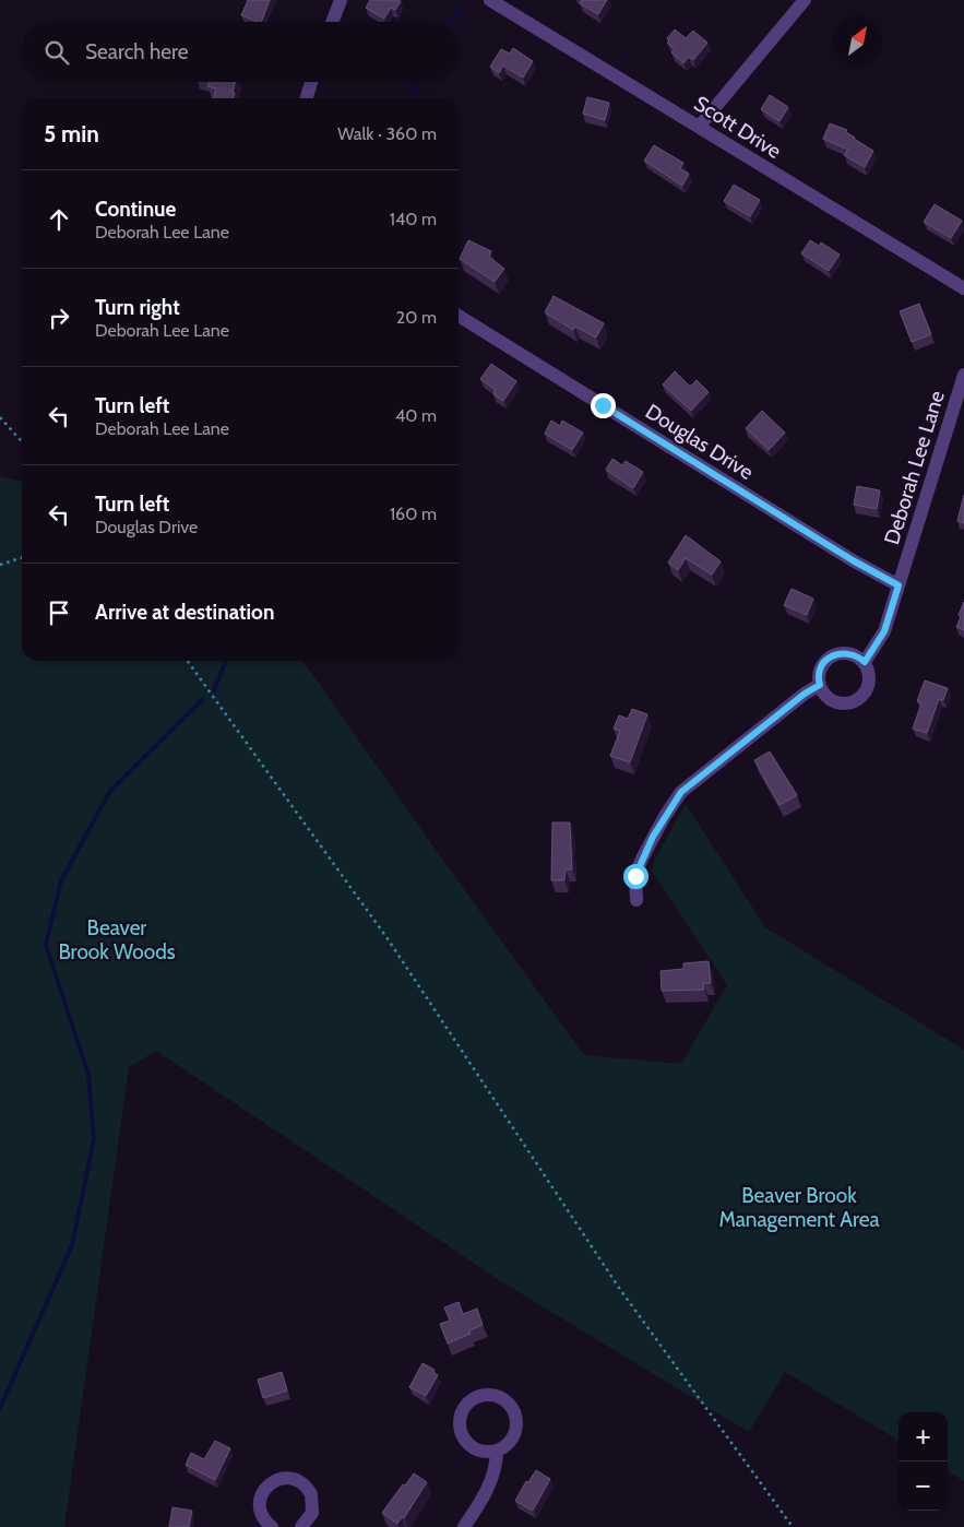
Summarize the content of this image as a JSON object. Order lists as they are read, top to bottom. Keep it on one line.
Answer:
{"streets":{"street":["Scott Drive","Douglas Drive","Deborah Lee Lane"]},"crossings":[["Douglas Drive","Deborah Lee Lane"]],"parks":["Beaver Brook Woods","Beaver Brook Management Area"],"north":"top right","page":{"search":"Search here","heading":["5 min","Walk · 360 m"],"list":[["Continue","Deborah Lee Lane","140 m"],["Turn right","Deborah Lee Lane","20 m"],["Turn left","Deborah Lee Lane","40 m"],["Turn left","Douglas Drive","160 m"],"Arrive at destination"],"map_buttons":["+","−"]}}
